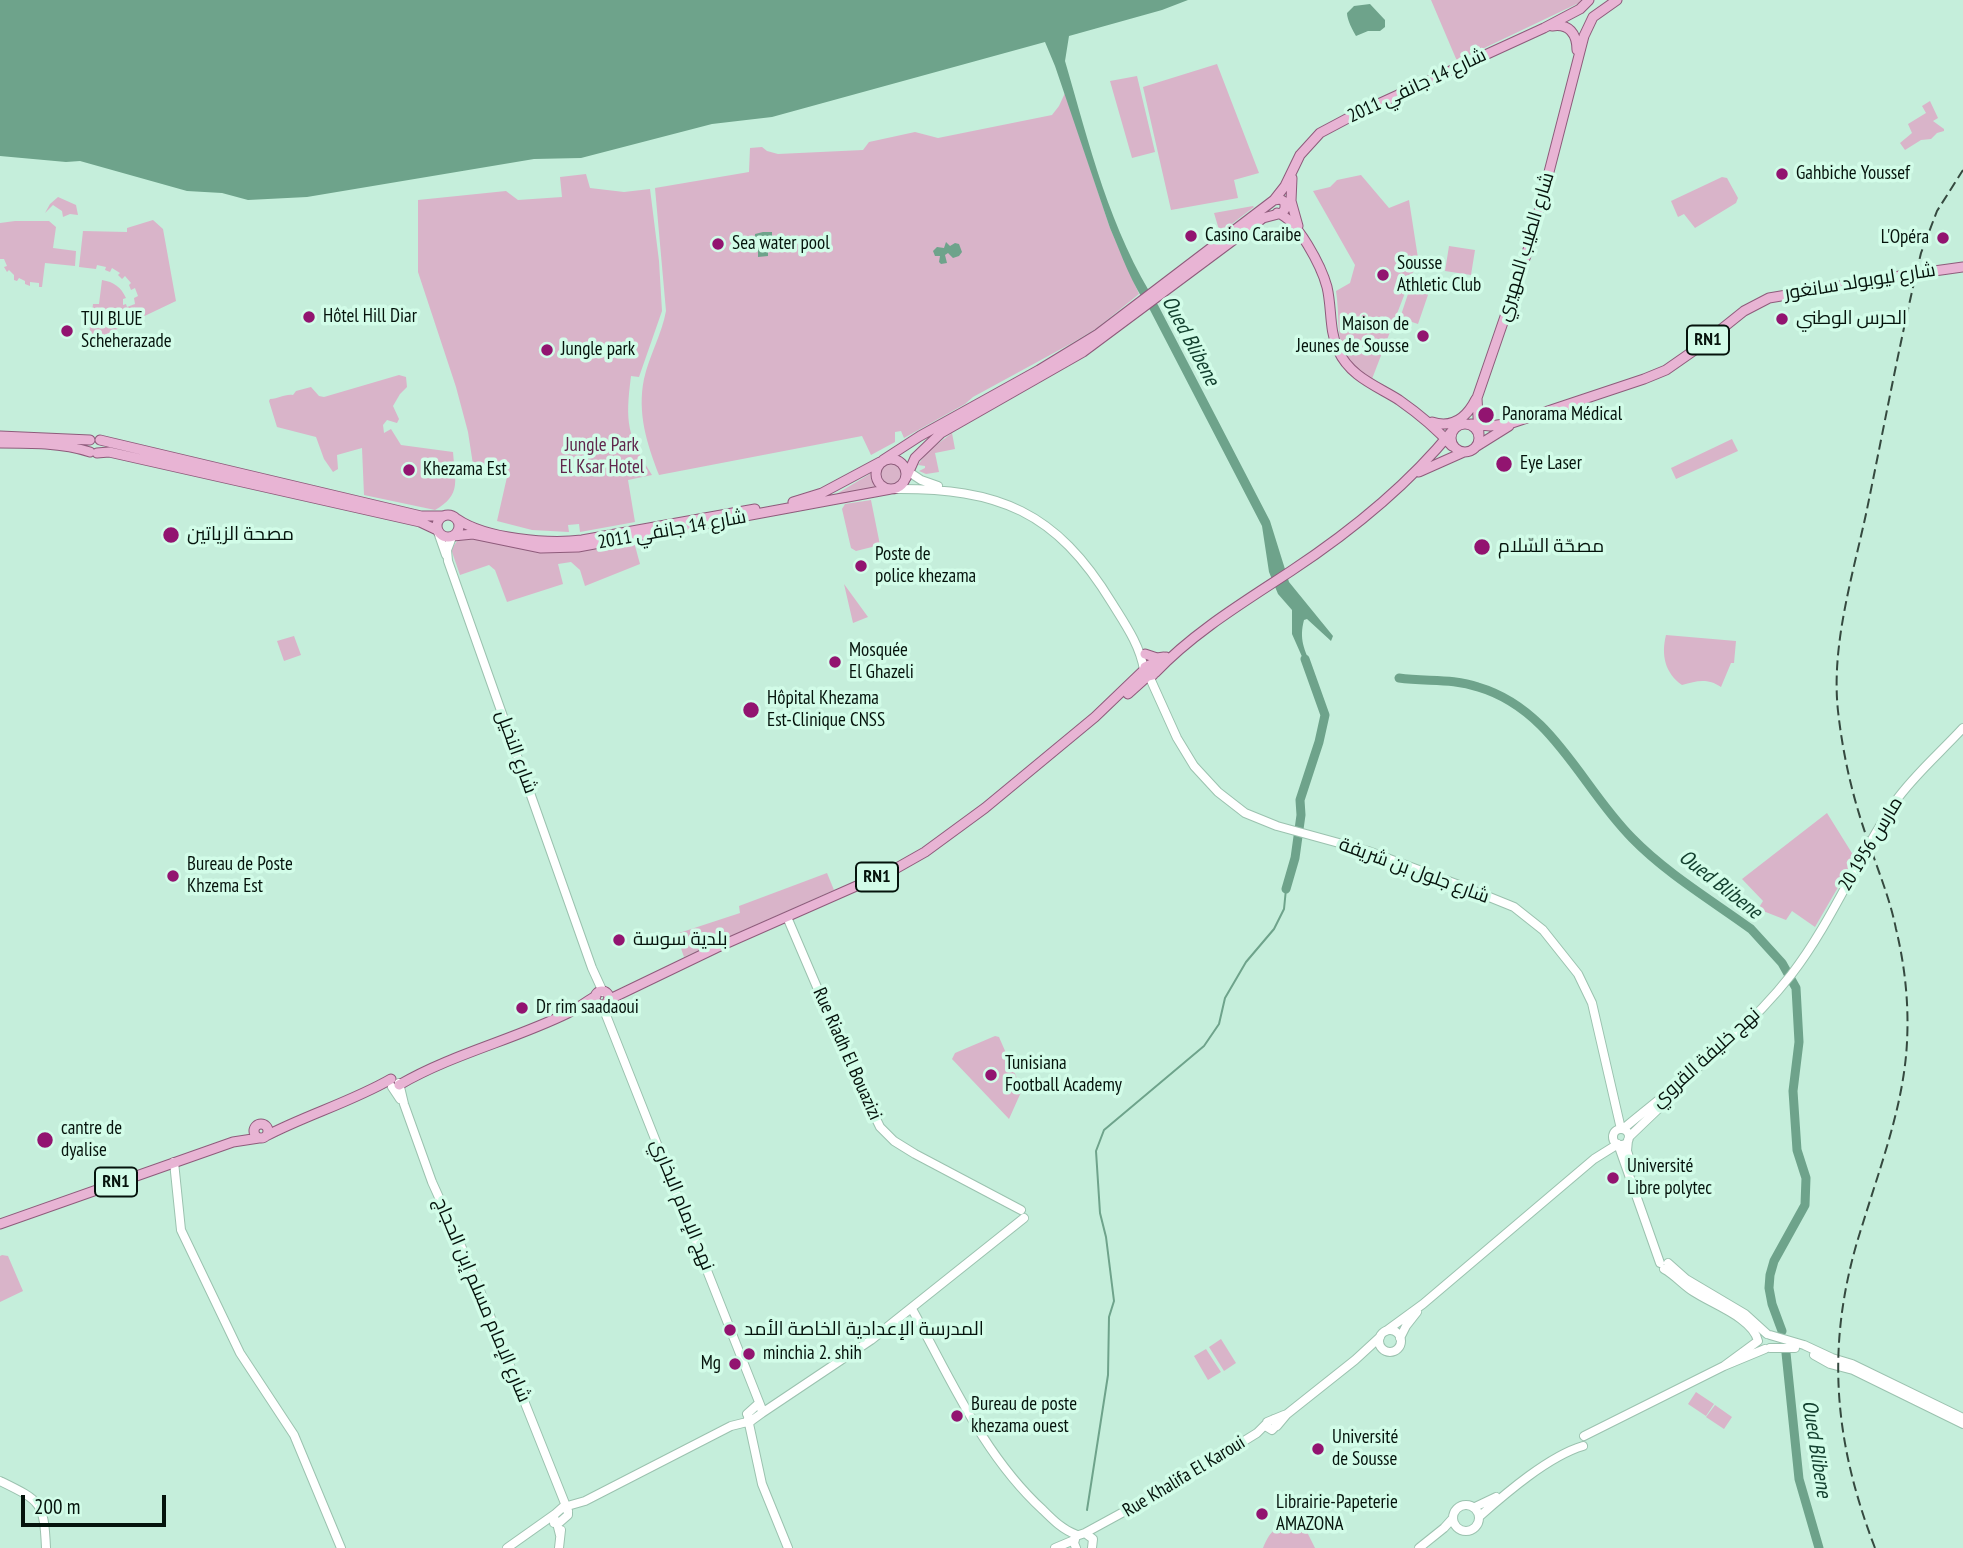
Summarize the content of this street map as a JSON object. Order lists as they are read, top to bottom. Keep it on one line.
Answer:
{"streets":{"main road":["شارع 14 جانفي 2011","شارع الطيب المهيري","شارع ليوبولد سانغور","RN1","شارع النخيل","20 مارس 1956","شارع جلول بن شريفة","Rue Riadh El Bouazizi","نهج خليفة القروي","نهج الإمام البخاري","شارع اﻹمام مسلم إبن الحجاج","Rue Khalifa El Karoui"]},"crossings":[["شارع 14 جانفي 2011","شارع النخيل"],["شارع الطيب المهيري","شارع ليوبولد سانغور"],["شارع الطيب المهيري","RN1"],["شارع ليوبولد سانغور","RN1"],["RN1","شارع النخيل"],["RN1","شارع جلول بن شريفة"],["RN1","Rue Riadh El Bouazizi"],["RN1","نهج الإمام البخاري"],["RN1","شارع اﻹمام مسلم إبن الحجاج"],["شارع النخيل","نهج الإمام البخاري"],["شارع جلول بن شريفة","نهج خليفة القروي"]],"water":["Oued Blibene"],"parks":["Jungle Park El Ksar Hotel"],"places":["Gahbiche Youssef","Casino Caraibe","L'Opéra","Sea water pool","Sousse Athletic Club","Hôtel Hill Diar","الحرس الوطني","TUI BLUE Scheherazade","Maison de Jeunes de Sousse","Jungle park","Panorama Médical","Eye Laser","Khezama Est","مصحة الزياتين","مصحّة السّلام","Poste de police khezama","Mosquée El Ghazeli","Hôpital Khezama Est-Clinique CNSS","Bureau de Poste Khzema Est","بلدية سوسة","Dr rim saadaoui","Tunisiana Football Academy","cantre de dyalise","Université Libre polytec","المدرسة الإعدادية الخاصة الأمد","minchia 2. shih","Mg","Bureau de poste khezama ouest","Université de Sousse","Librairie-Papeterie AMAZONA"],"scale_bar":"200 m"}
